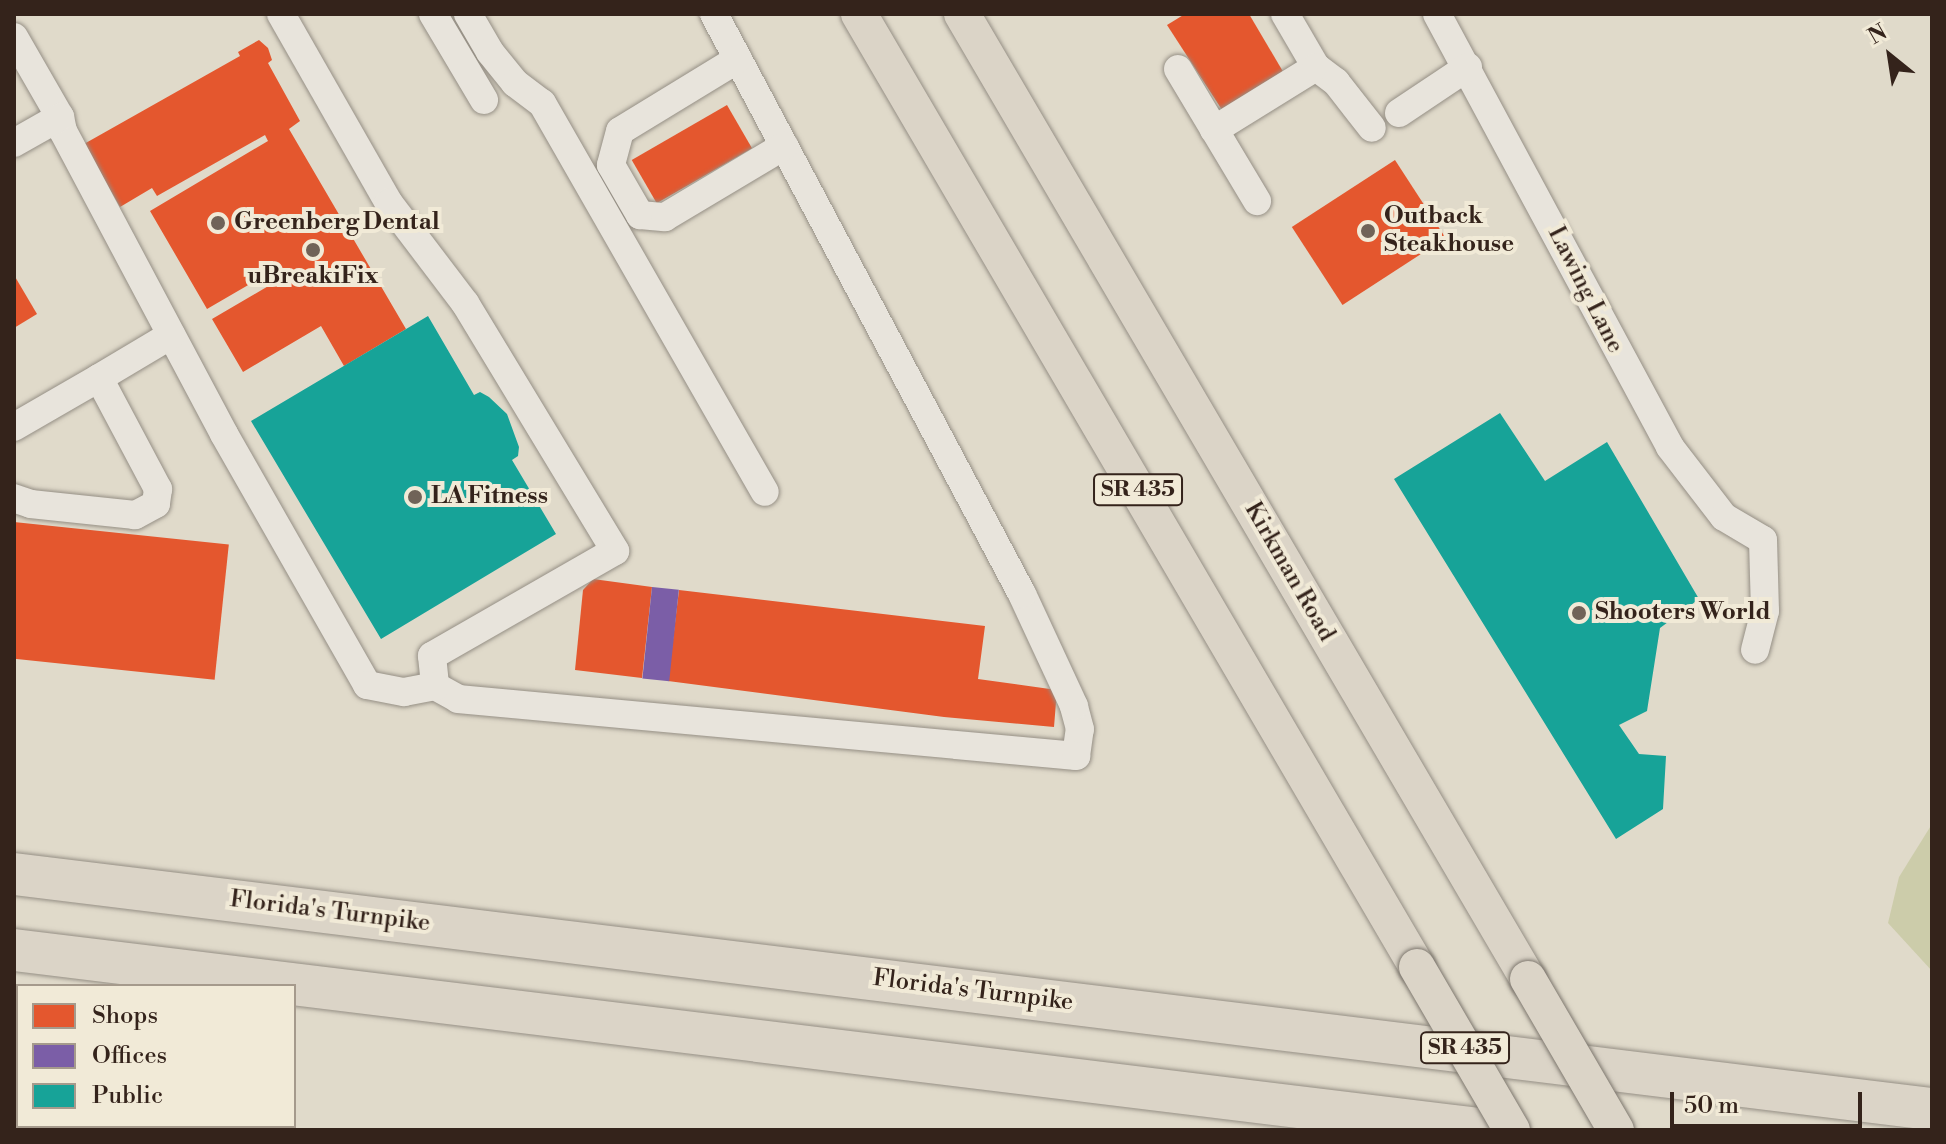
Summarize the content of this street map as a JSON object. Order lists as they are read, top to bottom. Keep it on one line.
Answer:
{"streets":{"highway":["Florida's Turnpike"],"main road":["SR 435","Kirkman Road"],"street":["Lawing Lane"]},"places":["Greenberg Dental","Outback Steakhouse","uBreakiFix","LA Fitness","Shooters World"],"legend":["Shops","Offices","Public"],"scale_bar":"50 m","north":"top left"}
